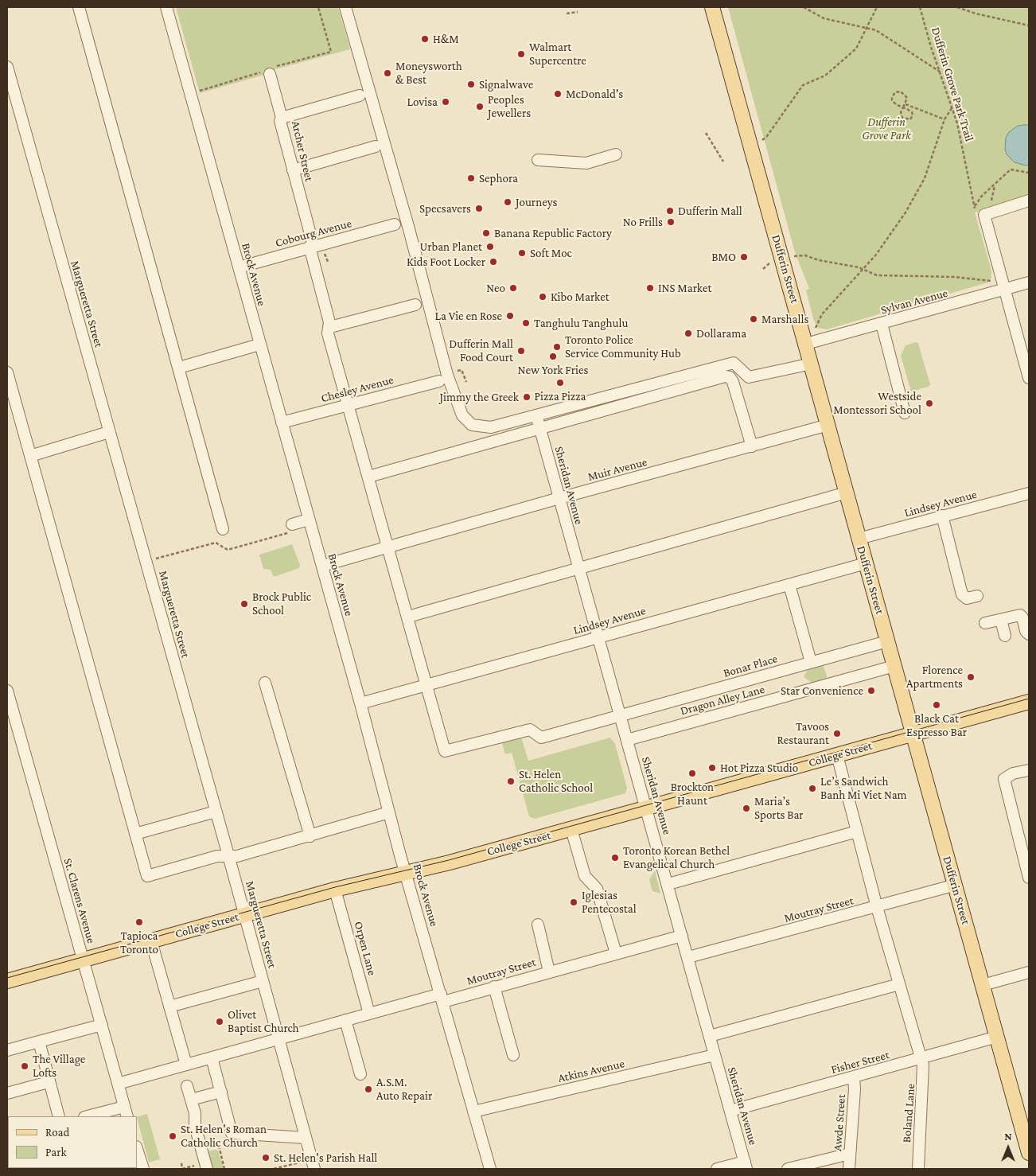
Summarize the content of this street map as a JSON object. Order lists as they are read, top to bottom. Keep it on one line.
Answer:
{"streets":{"main road":["Dufferin Street","College Street"],"street":["Archer Street","Cobourg Avenue","Brock Avenue","Sylvan Avenue","Margueretta Street","Chesley Avenue","Muir Avenue","Sheridan Avenue","Lindsey Avenue","Bonar Place","Dragon Alley Lane","St. Clarens Avenue","Moutray Street","Orpen Lane","Fisher Street","Atkins Avenue","Boland Lane","Awde Street"],"path":["Dufferin Grove Park Trail"]},"crossings":[["Archer Street","Cobourg Avenue"],["Archer Street","Chesley Avenue"],["Archer Street","Muir Avenue"],["Archer Street","Lindsey Avenue"],["Archer Street","Bonar Place"],["Cobourg Avenue","Brock Avenue"],["Dufferin Street","Sylvan Avenue"],["Dufferin Street","Muir Avenue"],["Dufferin Street","Lindsey Avenue"],["Dufferin Street","Bonar Place"],["Dufferin Street","Dragon Alley Lane"],["Dufferin Street","College Street"],["Dufferin Street","Moutray Street"],["Dufferin Street","Fisher Street"],["Brock Avenue","Chesley Avenue"],["Brock Avenue","Muir Avenue"],["Brock Avenue","Lindsey Avenue"],["Brock Avenue","College Street"],["Brock Avenue","Moutray Street"],["Brock Avenue","Atkins Avenue"],["Margueretta Street","College Street"],["Margueretta Street","Moutray Street"],["Muir Avenue","Sheridan Avenue"],["Sheridan Avenue","Lindsey Avenue"],["Sheridan Avenue","Bonar Place"],["Sheridan Avenue","Dragon Alley Lane"],["Sheridan Avenue","College Street"],["Sheridan Avenue","Moutray Street"],["Sheridan Avenue","Fisher Street"],["Sheridan Avenue","Atkins Avenue"],["Lindsey Avenue","Bonar Place"],["College Street","St. Clarens Avenue"],["College Street","Orpen Lane"],["College Street","Boland Lane"],["St. Clarens Avenue","Moutray Street"],["Moutray Street","Orpen Lane"],["Moutray Street","Boland Lane"],["Fisher Street","Boland Lane"],["Fisher Street","Awde Street"]],"parks":["Dufferin Grove Park"],"places":["H&M","Walmart Supercentre","Moneysworth & Best","Signalwave","McDonald's","Lovisa","Peoples Jewellers","Sephora","Journeys","Specsavers","Dufferin Mall","No Frills","Banana Republic Factory","Urban Planet","Soft Moc","BMO","Kids Foot Locker","Neo","INS Market","Kibo Market","La Vie en Rose","Marshalls","Tanghulu Tanghulu","Dollarama","Toronto Police Service Community Hub","Dufferin Mall Food Court","New York Fries","Pizza Pizza","Jimmy the Greek","Westside Montessori School","Brock Public School","Florence Apartments","Star Convenience","Black Cat Espresso Bar","Tavoos Restaurant","Hot Pizza Studio","Brockton Haunt","St. Helen Catholic School","Le’s Sandwich Banh Mi Viet Nam","Maria’s Sports Bar","Toronto Korean Bethel Evangelical Church","Iglesias Pentecostal","Tapioca Toronto","Olivet Baptist Church","The Village Lofts","A.S.M. Auto Repair","St. Helen's Roman Catholic Church","St. Helen's Parish Hall"],"legend":["Road","Park"],"north":"top"}
